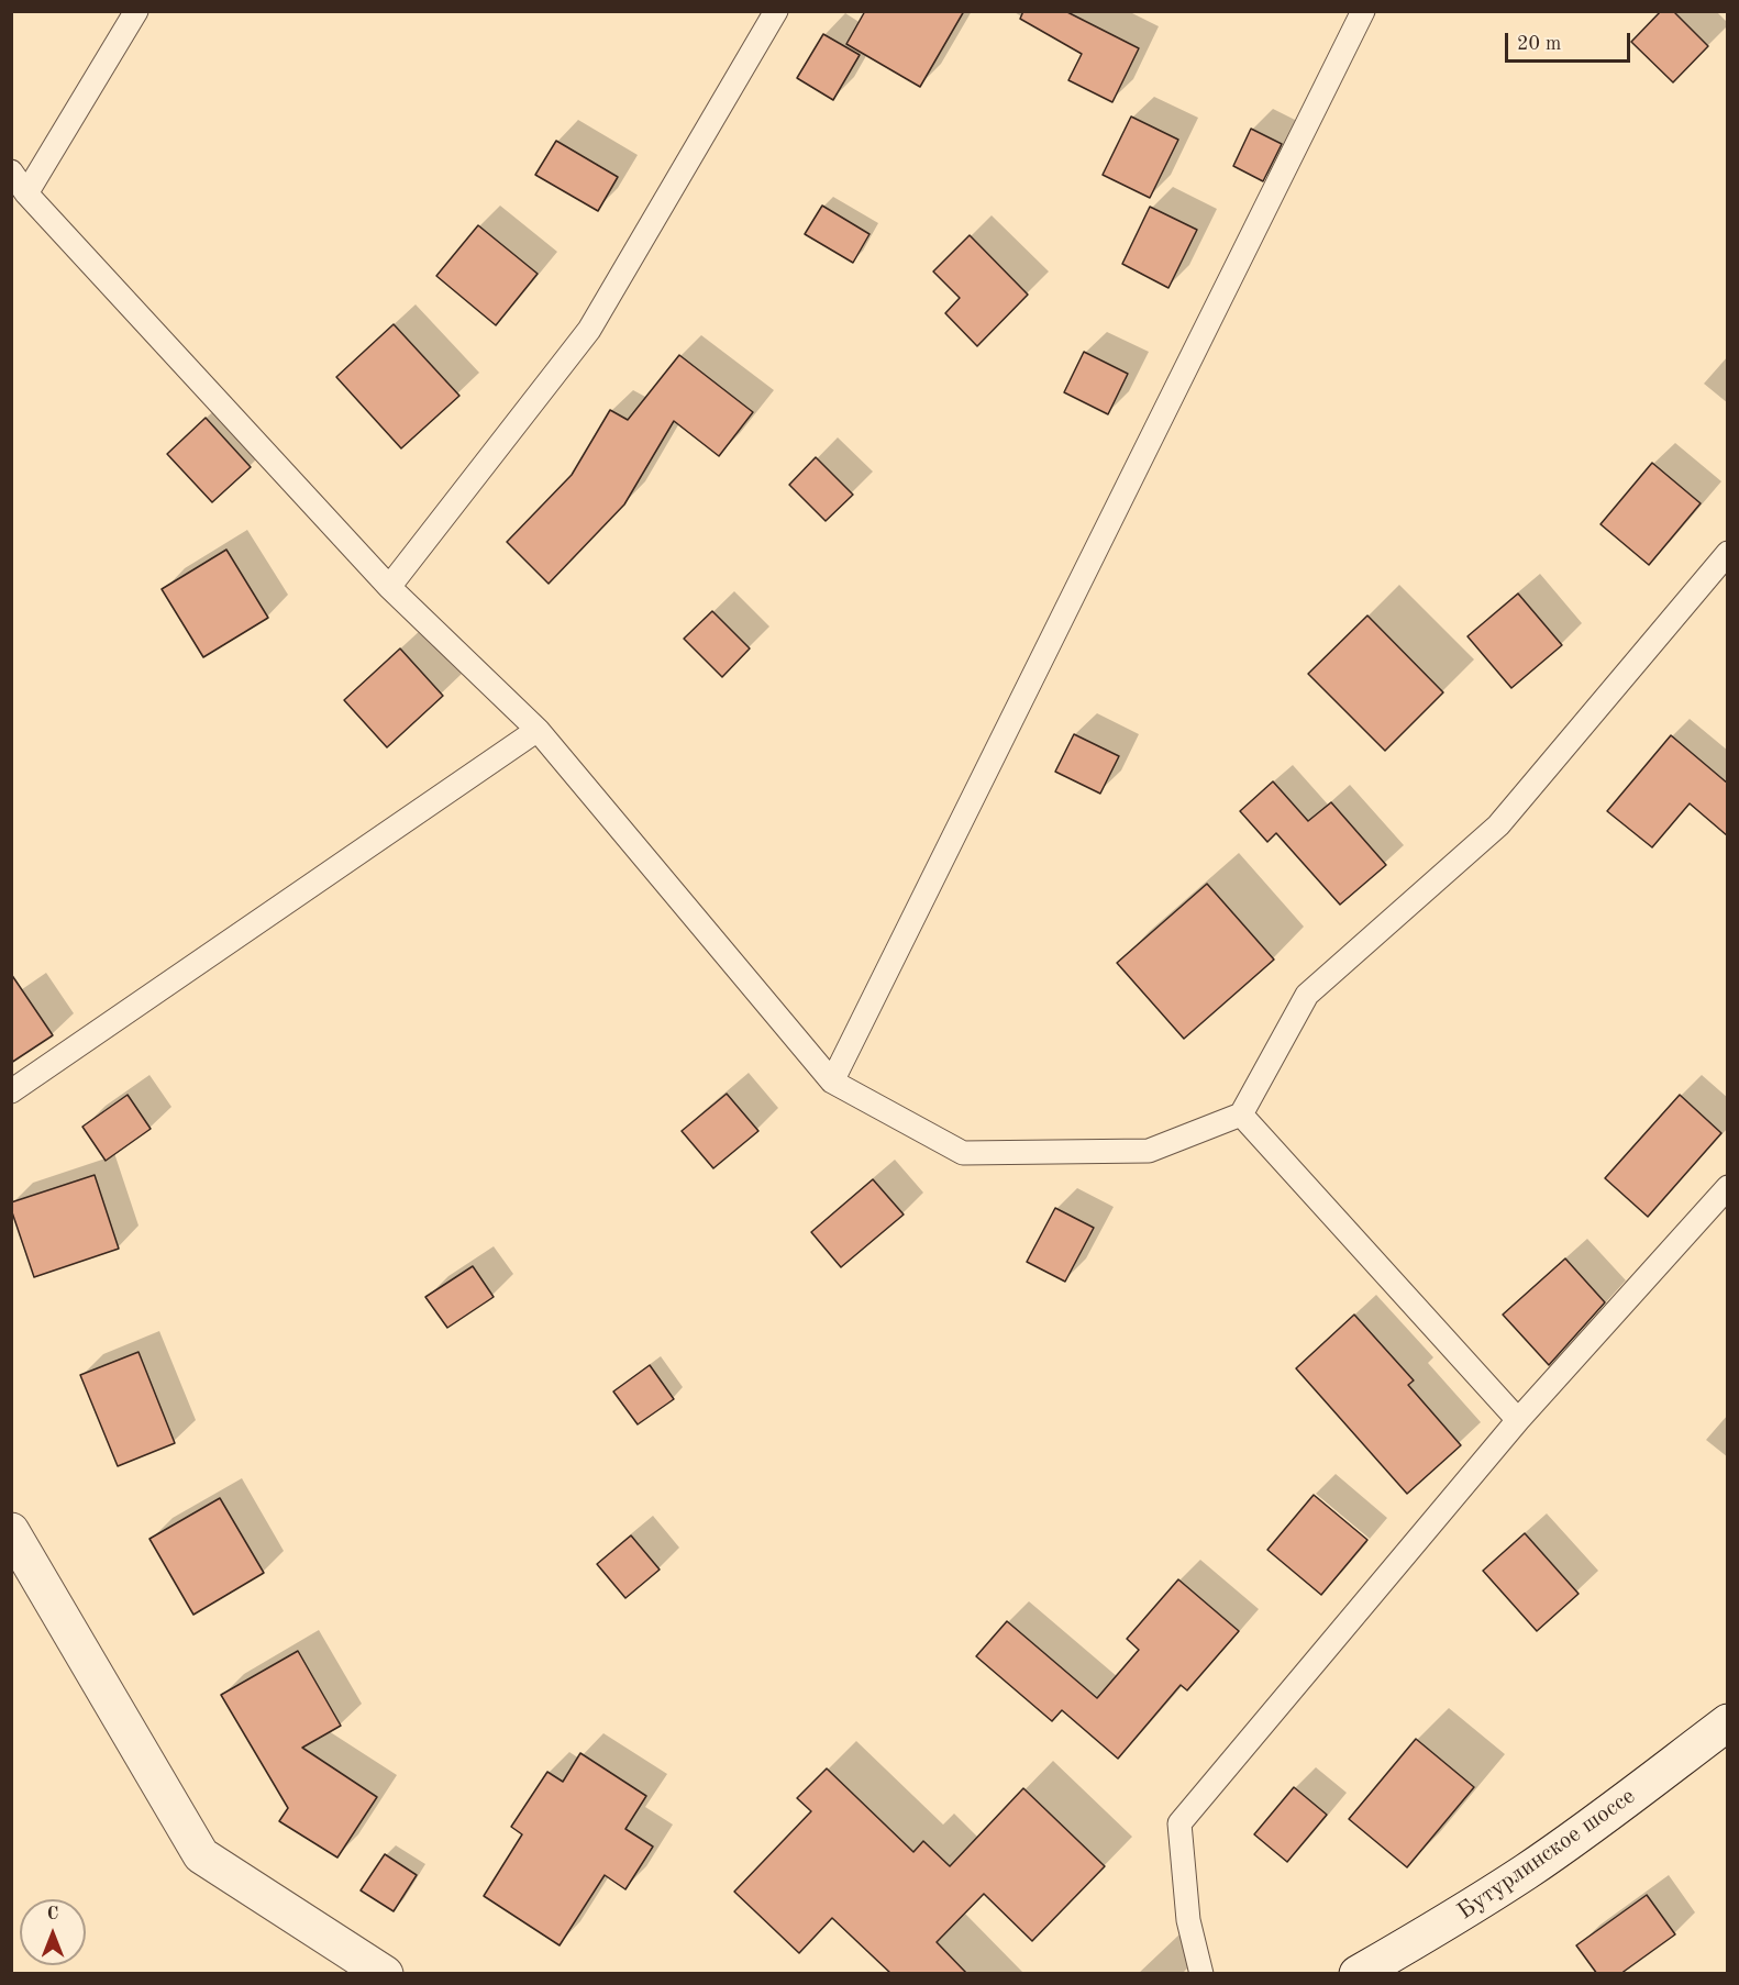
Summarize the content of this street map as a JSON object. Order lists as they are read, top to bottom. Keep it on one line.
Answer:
{"streets":{"street":["Бутурлинское шоссе"]},"scale_bar":"20 m","north":"top"}
